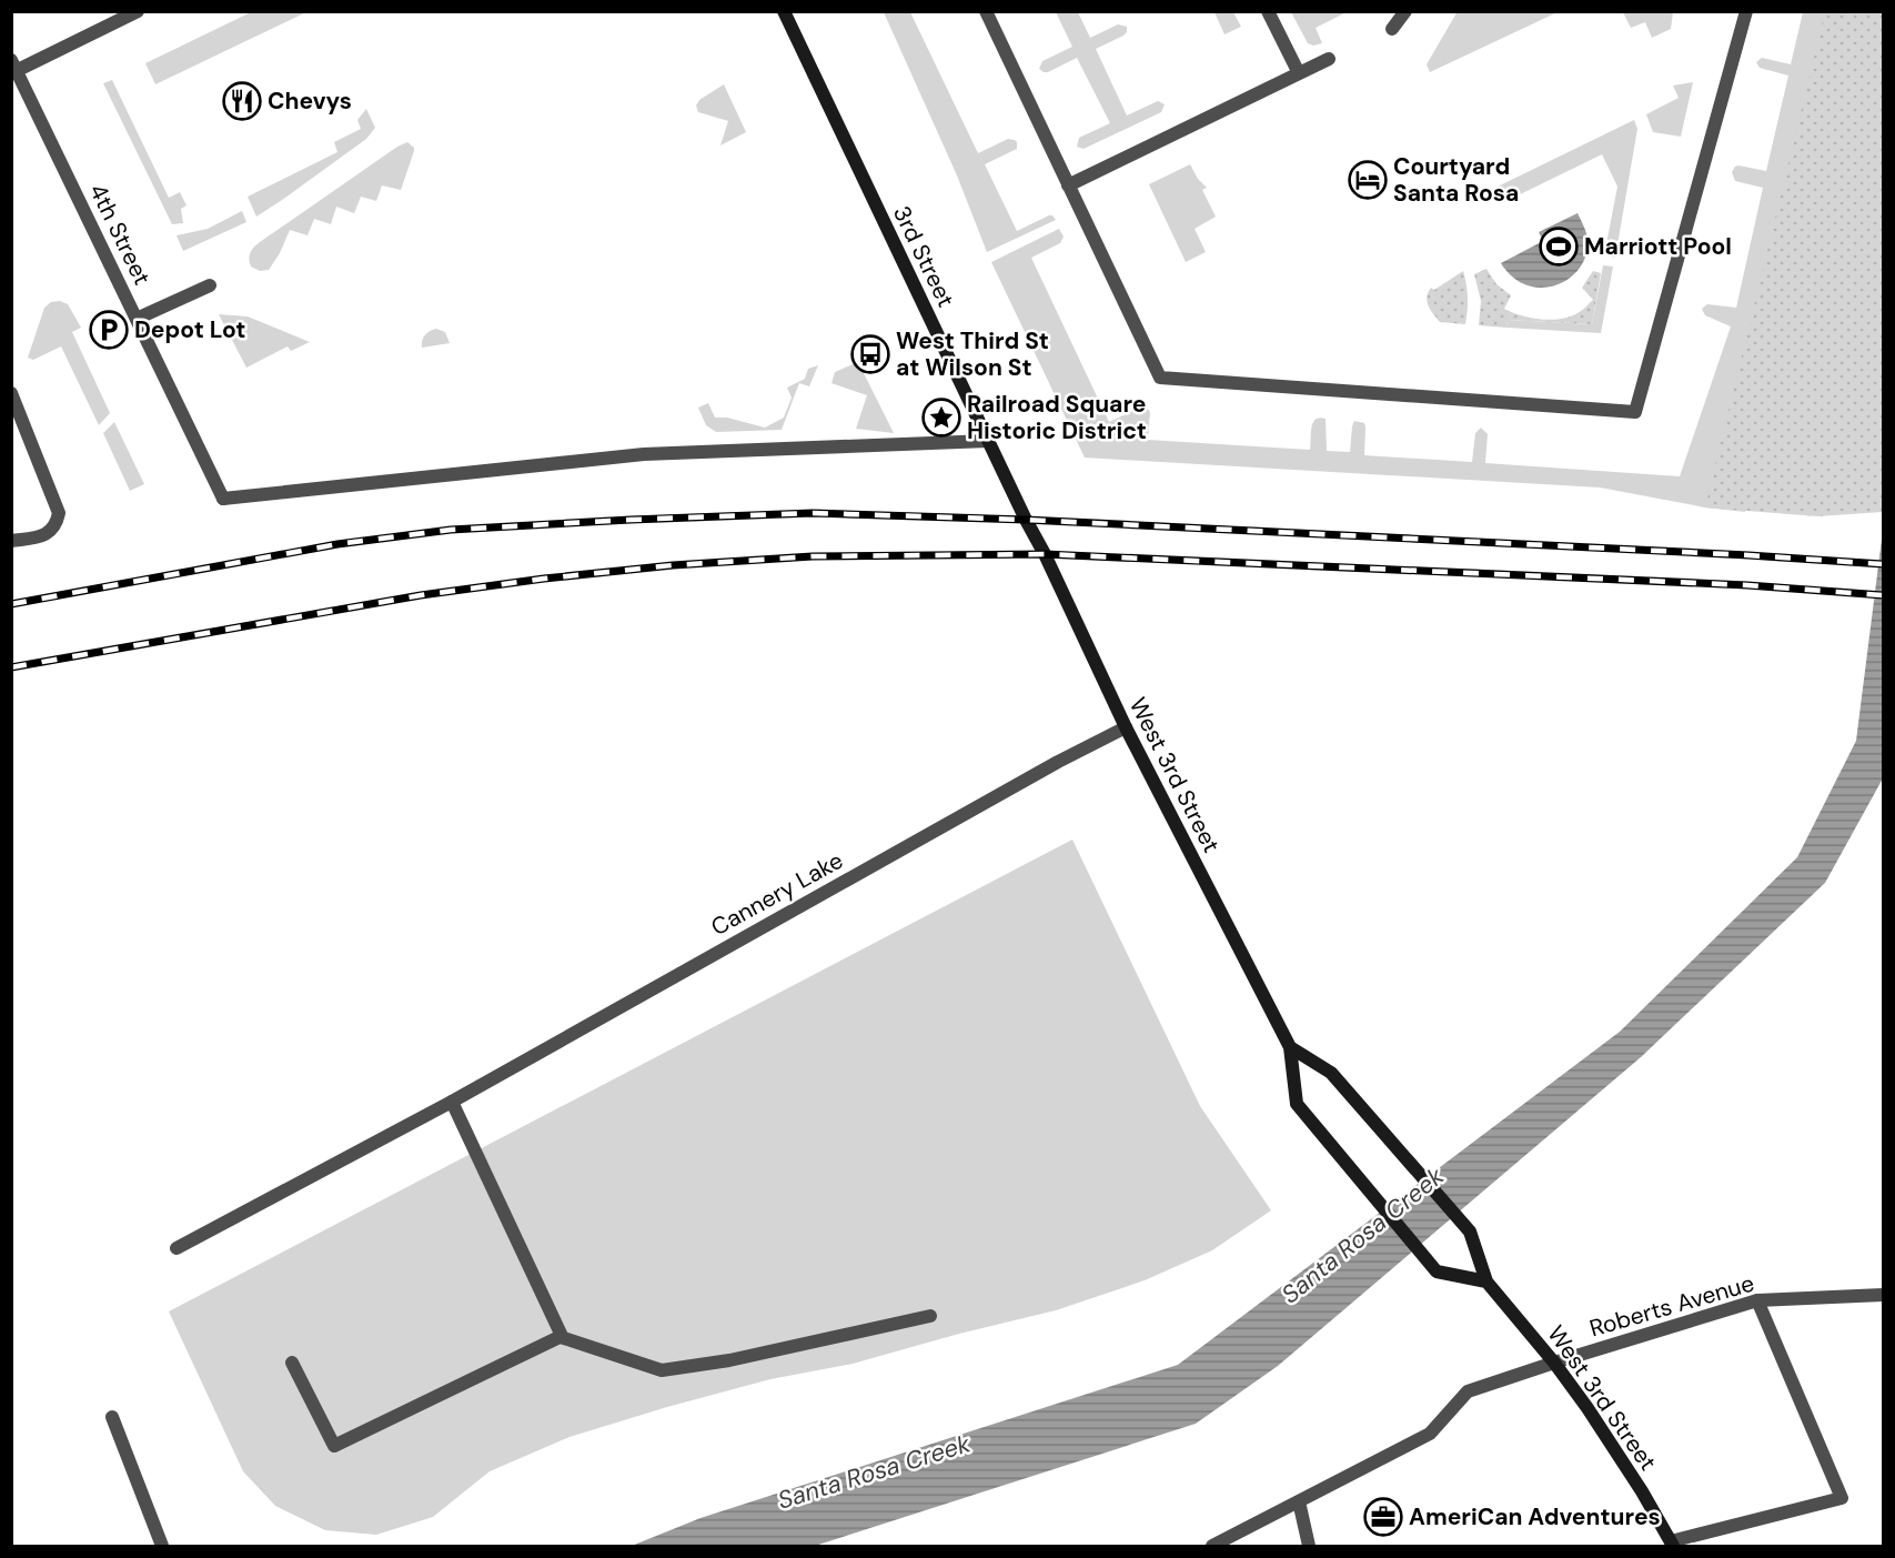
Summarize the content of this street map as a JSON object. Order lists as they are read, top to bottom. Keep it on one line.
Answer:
{"streets":{"main road":["3rd Street","West 3rd Street"],"street":["4th Street","Cannery Lake","Roberts Avenue"]},"crossings":[["4th Street","3rd Street"],["3rd Street","West 3rd Street"],["West 3rd Street","Cannery Lake"],["West 3rd Street","Roberts Avenue"]],"water":["Santa Rosa Creek"],"places":{"restaurant":["Chevys"],"hotel":["Courtyard Santa Rosa"],"sports":["Marriott Pool"],"parking":["Depot Lot"],"bus stop":["West Third St at Wilson St"],"place":["Railroad Square Historic District"],"office":["AmeriCan Adventures"]}}
